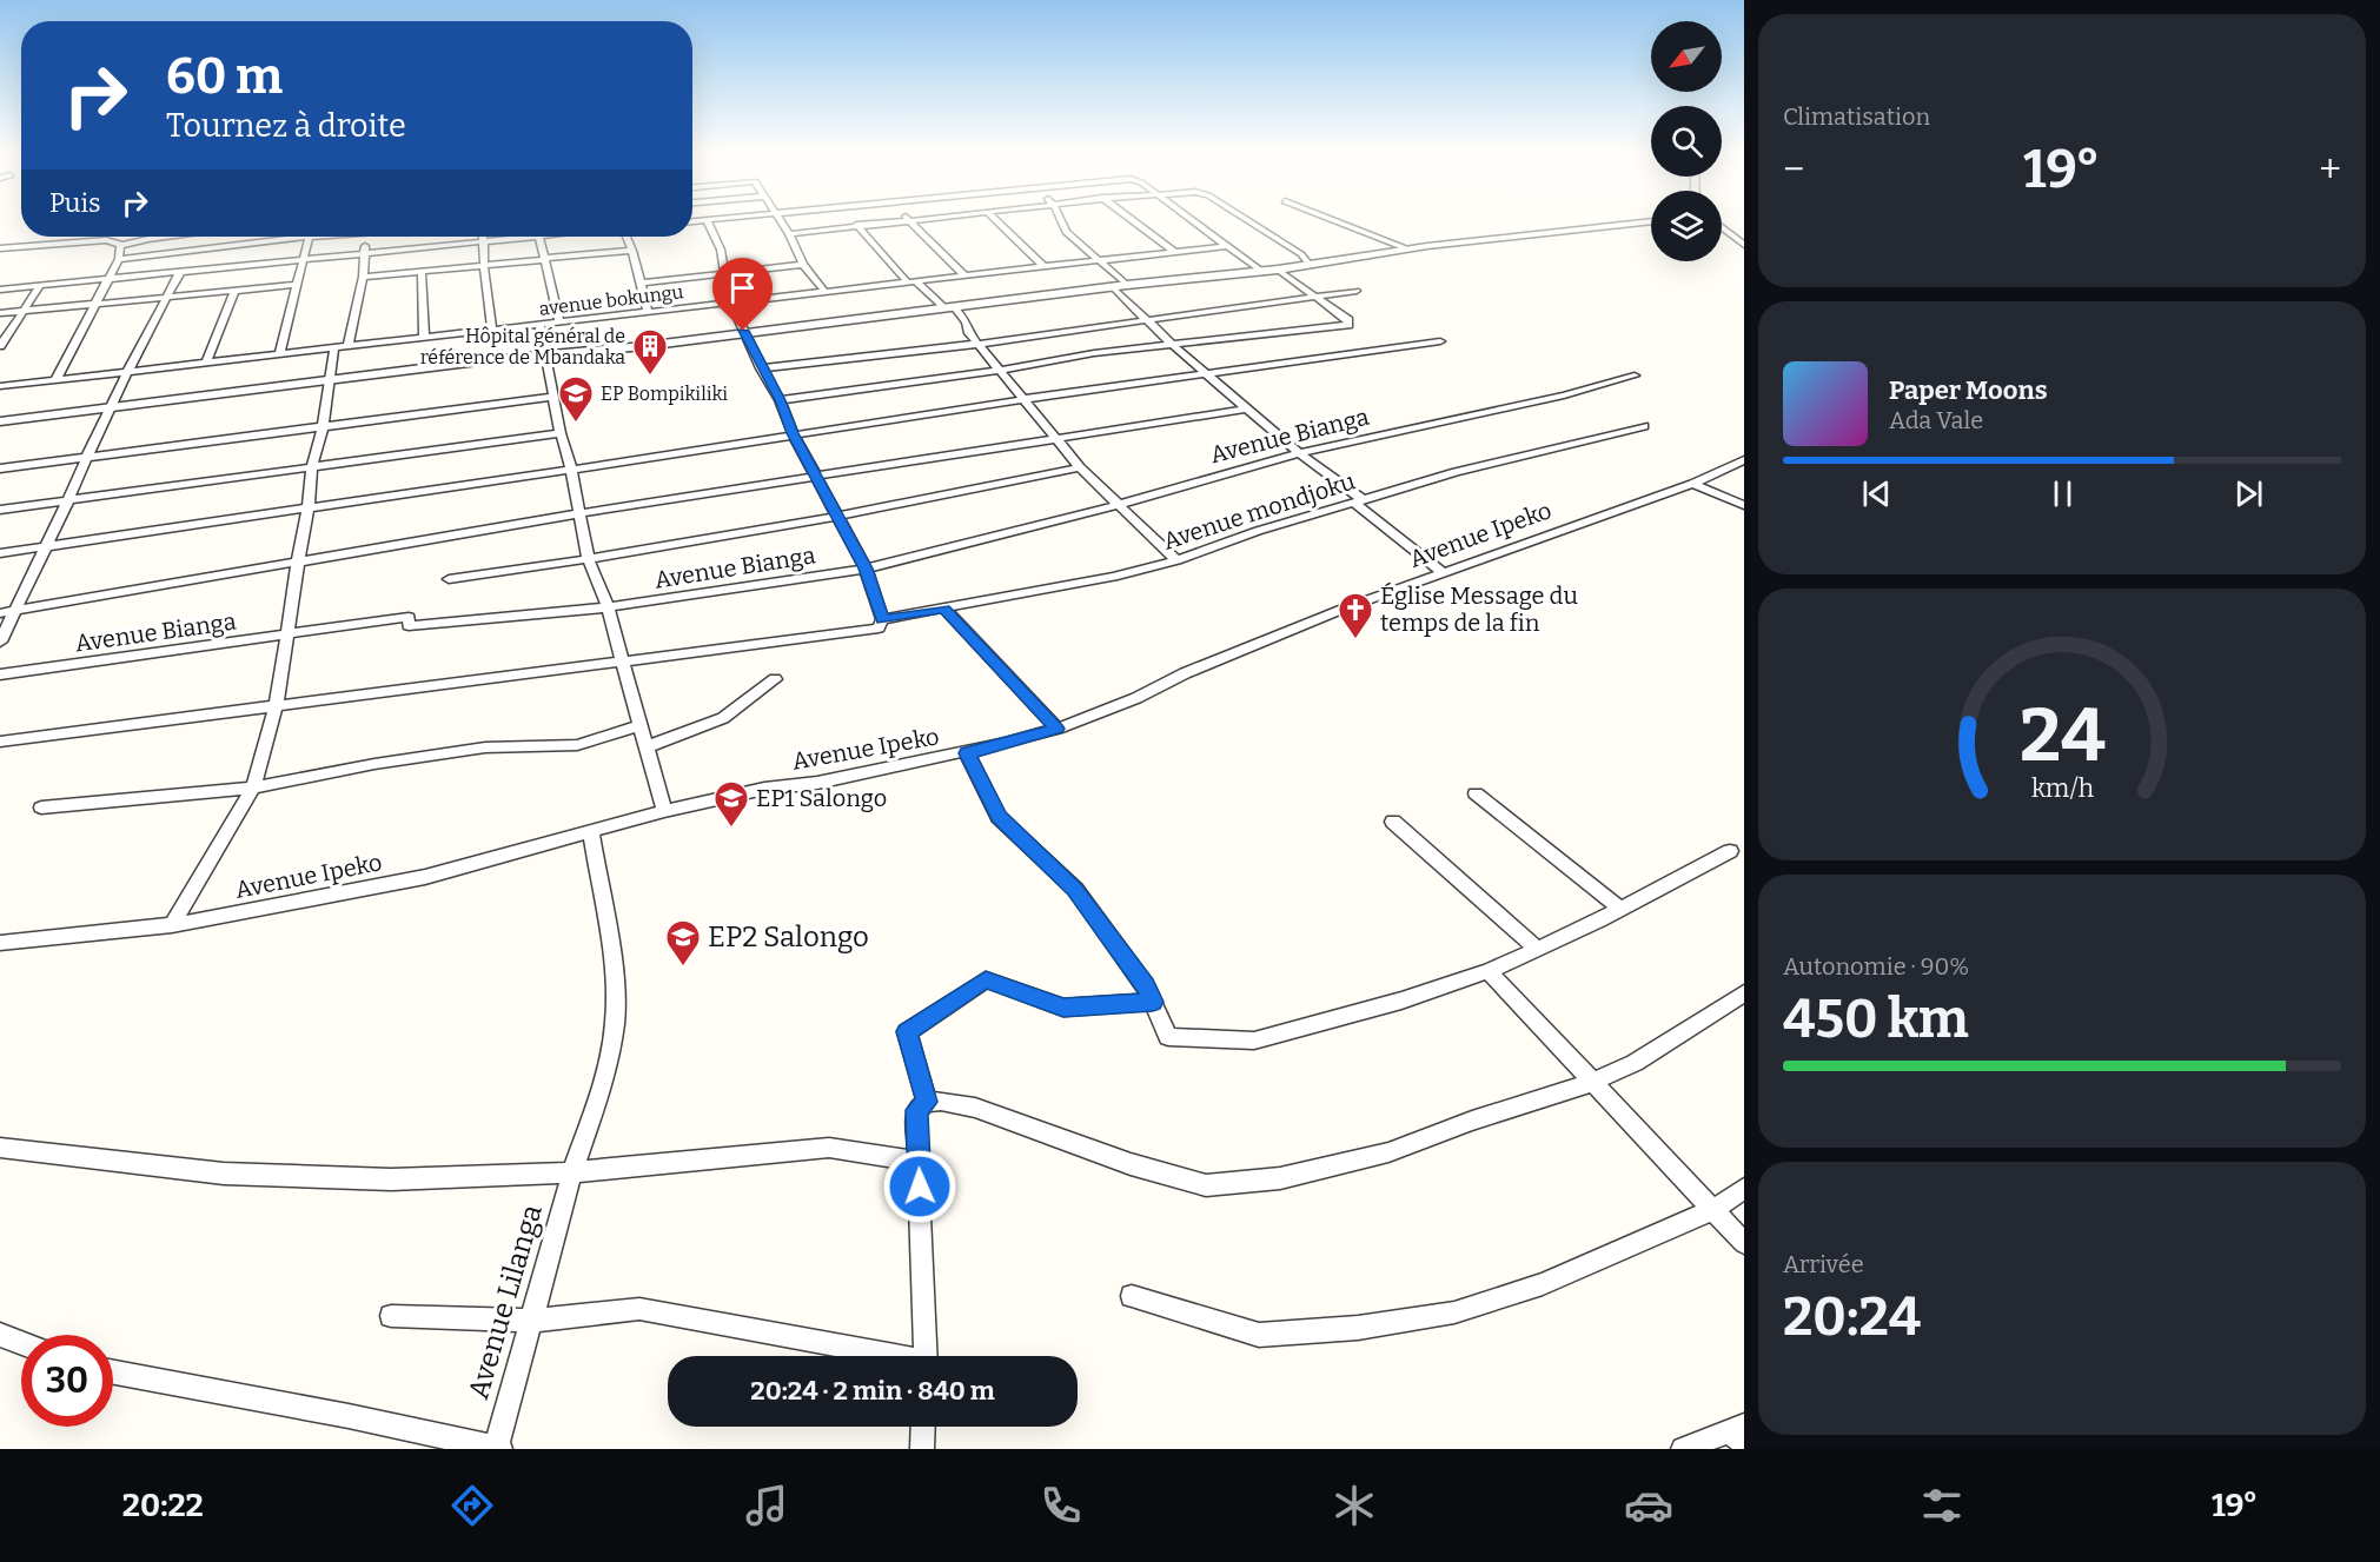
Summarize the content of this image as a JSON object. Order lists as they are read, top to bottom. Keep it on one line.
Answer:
{"streets":{"street":["avenue bokungu","Avenue Bianga","Avenue mondjoku","Avenue Ipeko","Avenue Lilanga"]},"crossings":[["Avenue Ipeko","Avenue Lilanga"]],"places":{"building":["Hôpital général de référence de Mbandaka"],"school or university":["EP Bompikiliki","EP1 Salongo","EP2 Salongo"],"church":["Église Message du temps de la fin"]},"north":"bottom left","page":{"tile":["Climatisation",["Autonomie · 90%","450 km"],["Arrivée","20:24"]],"turn":["60 m","Tournez à droite"],"heat":["−","19°","+"],"then":"Puis","song":["Paper Moons","Ada Vale"],"limit":"30","trip":"20:24 · 2 min · 840 m","tabs":["20:22","19°"],"gauge":["24","km/h"]}}
